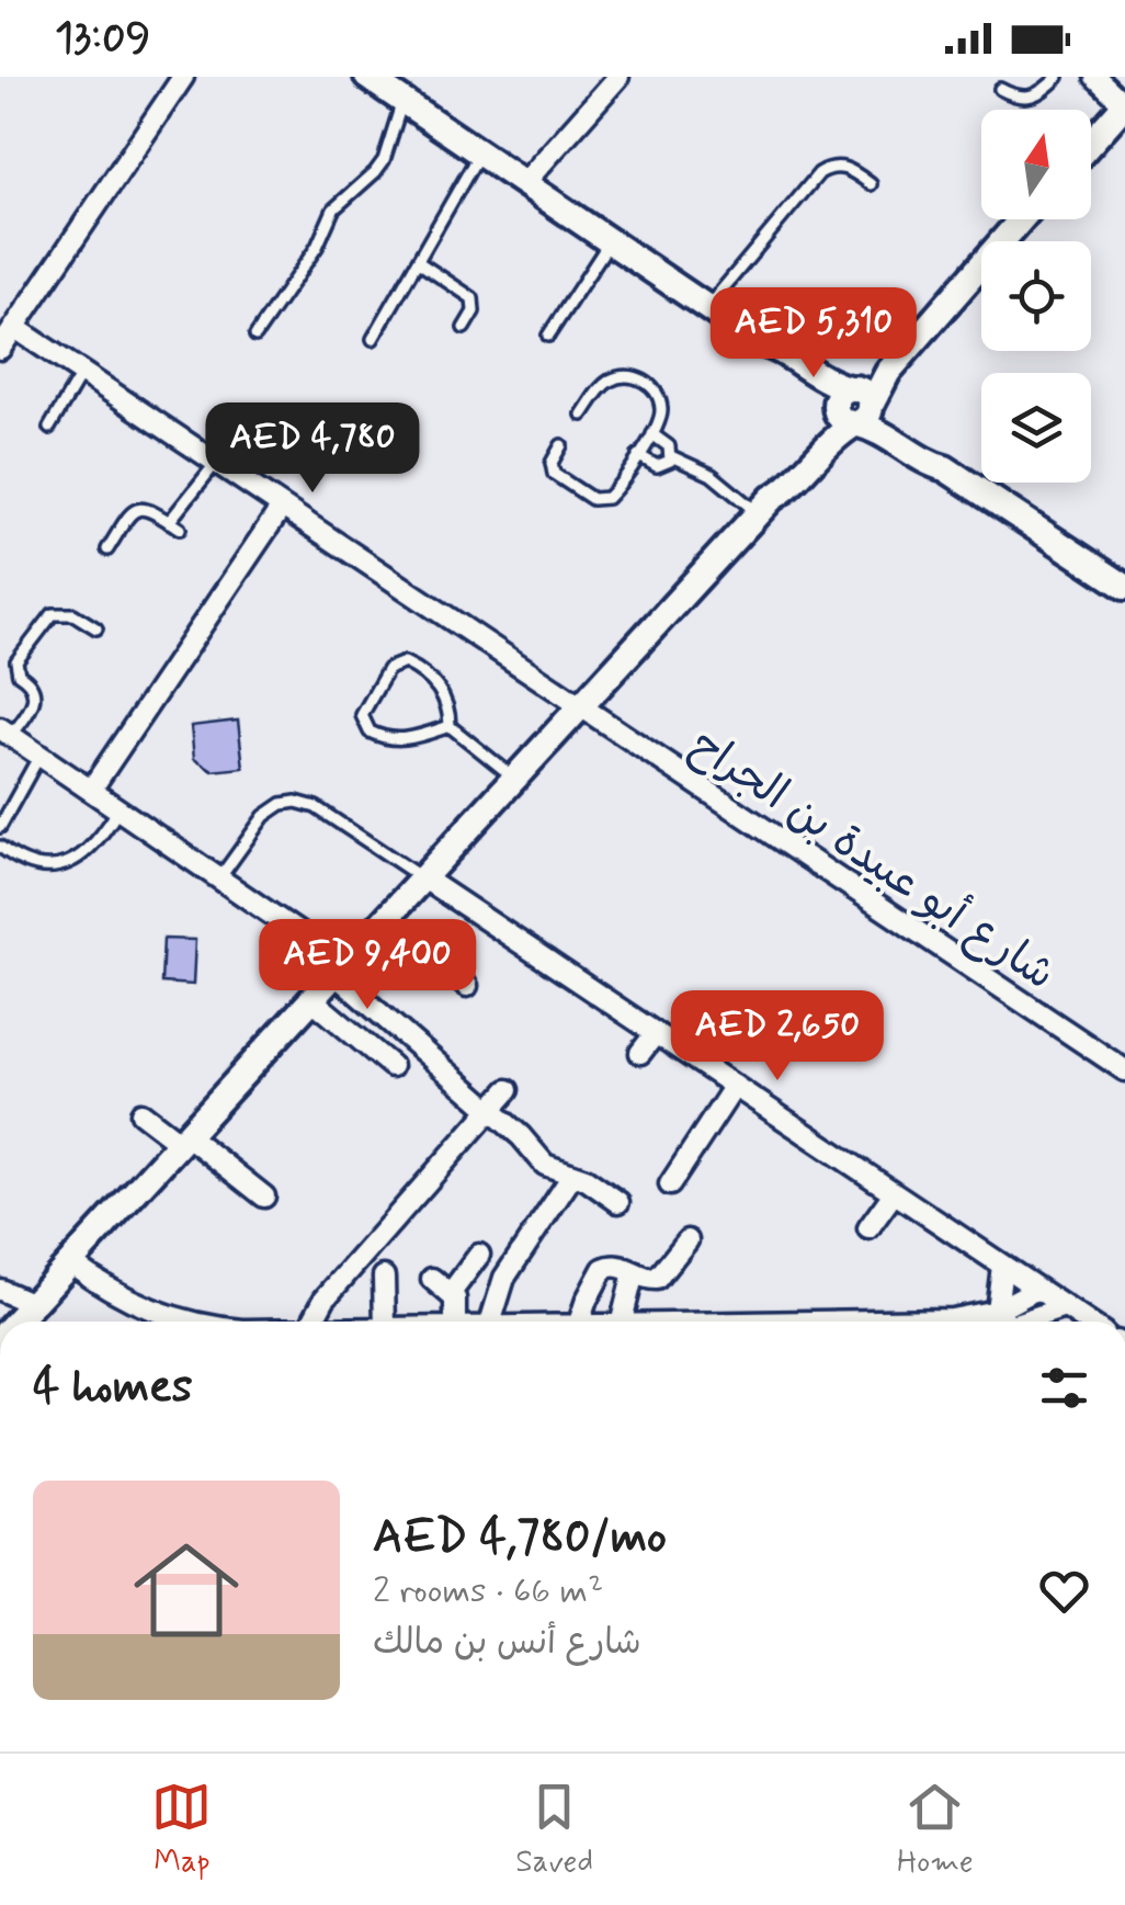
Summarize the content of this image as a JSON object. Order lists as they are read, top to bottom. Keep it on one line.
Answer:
{"streets":{"street":["شارع أبو عبيدة بن الجراح"]},"north":"top","page":{"status":"13:09","price":["AED 5,310","AED 4,780","AED 9,400","AED 2,650"],"heading":"4 homes","list":[{"name":"AED 4,780/mo","note":"2 rooms · 66 m² · شارع أنس بن مالك"}],"tabs":["Map","Saved","Home"]}}
